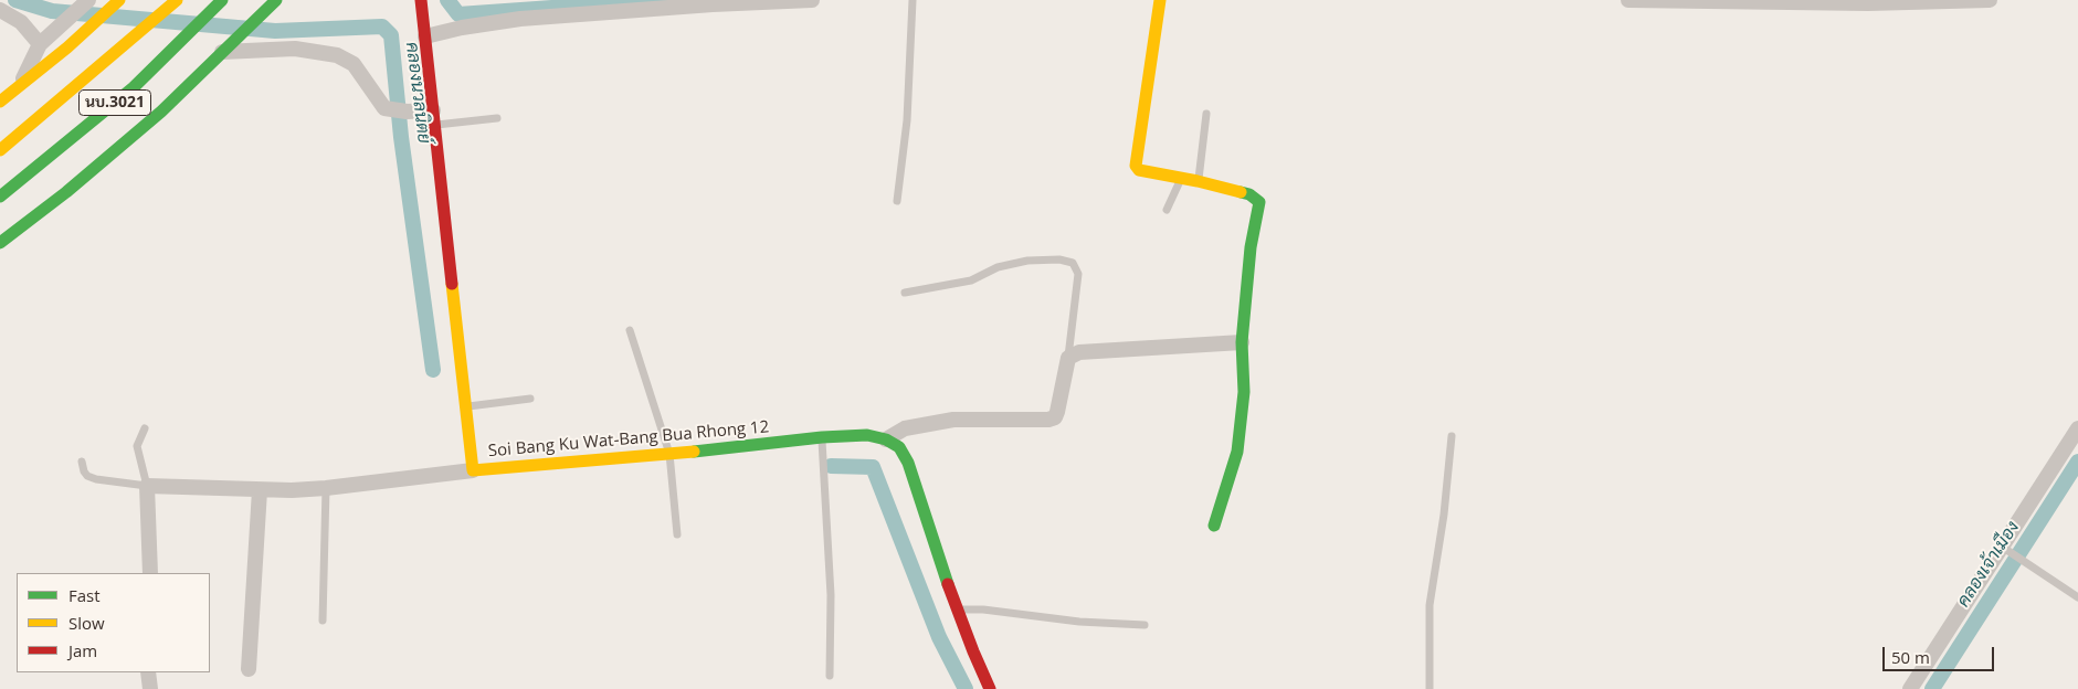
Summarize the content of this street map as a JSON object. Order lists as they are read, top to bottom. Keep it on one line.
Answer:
{"streets":{"street":["นบ.3021","Soi Bang Ku Wat-Bang Bua Rhong 12"]},"water":["คลองนวลนิตย์","คลองเจ้าเมือง"],"legend":["Fast","Slow","Jam"],"scale_bar":"50 m"}
